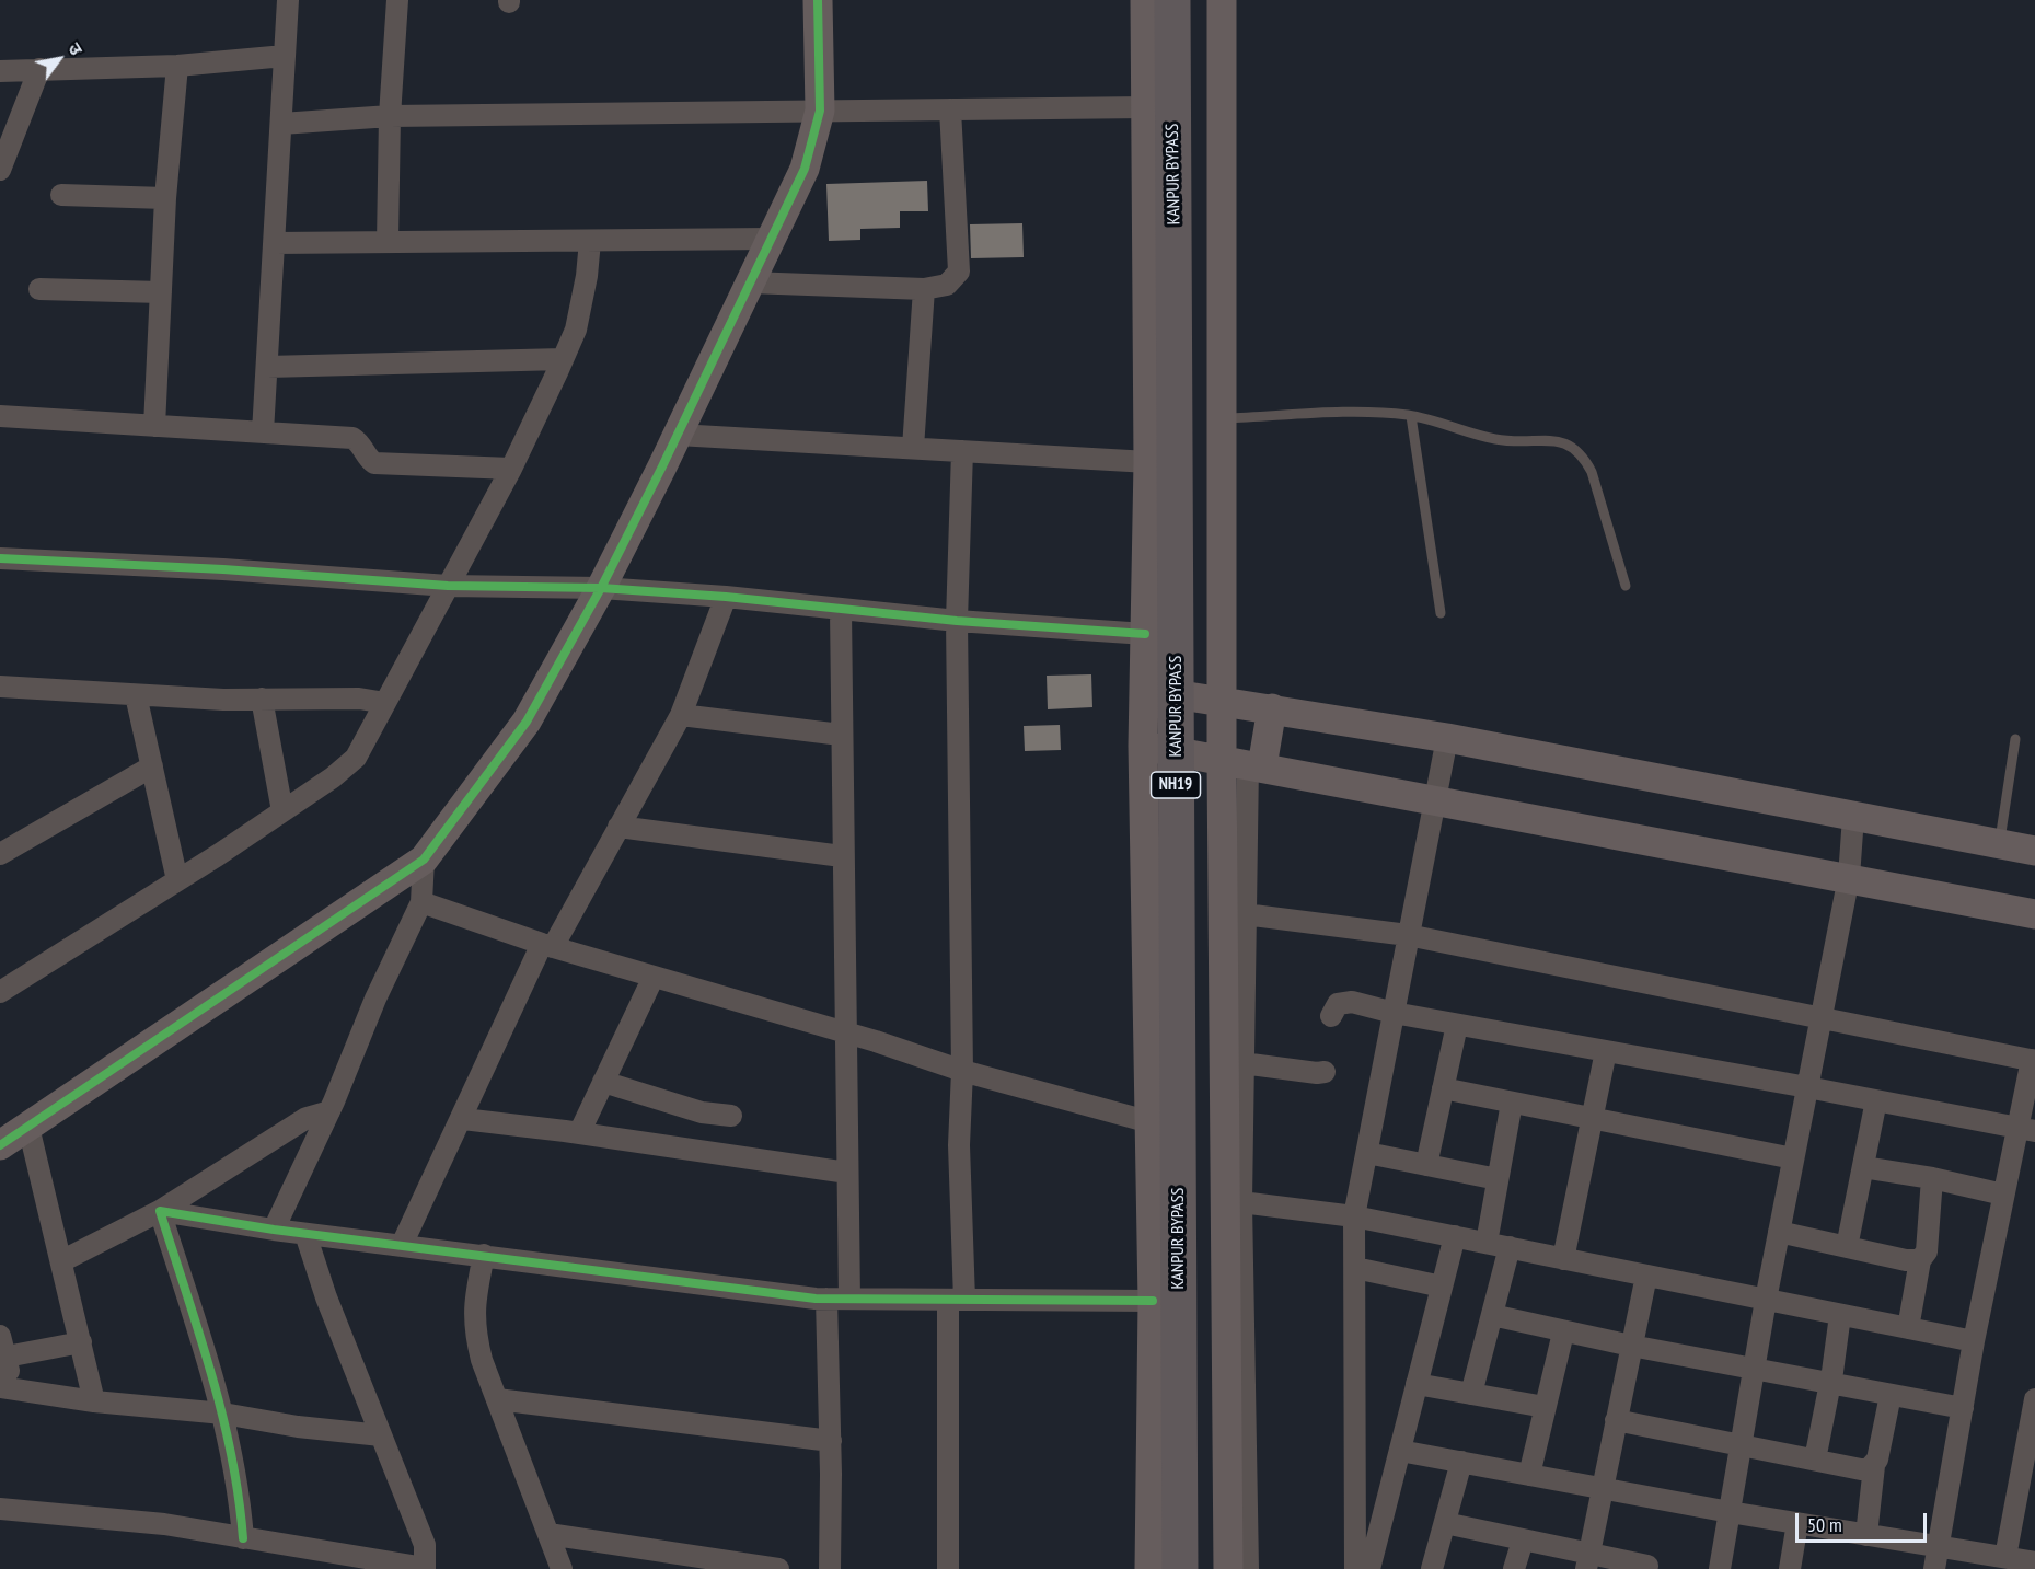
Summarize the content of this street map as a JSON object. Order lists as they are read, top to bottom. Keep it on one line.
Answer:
{"streets":{"highway":["KANPUR BYPASS","NH19"]},"scale_bar":"50 m","north":"top right"}
